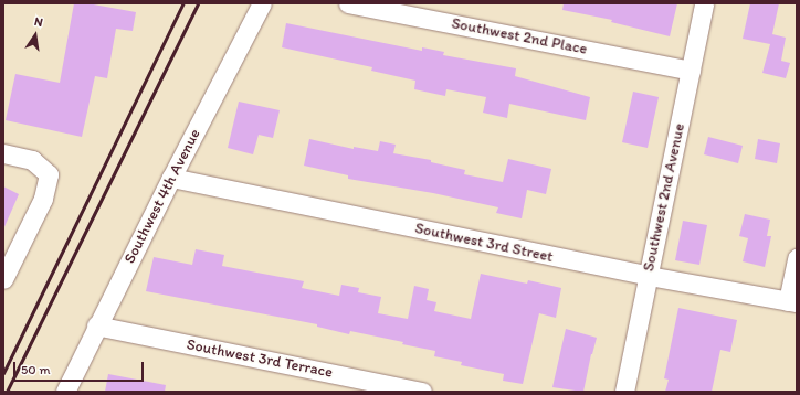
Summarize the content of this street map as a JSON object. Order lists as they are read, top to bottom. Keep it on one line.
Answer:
{"streets":{"street":["Southwest 2nd Place","Southwest 4th Avenue","Southwest 2nd Avenue","Southwest 3rd Street","Southwest 3rd Terrace"]},"crossings":[["Southwest 2nd Place","Southwest 2nd Avenue"],["Southwest 4th Avenue","Southwest 3rd Street"],["Southwest 4th Avenue","Southwest 3rd Terrace"],["Southwest 2nd Avenue","Southwest 3rd Street"]],"scale_bar":"50 m","north":"top"}
